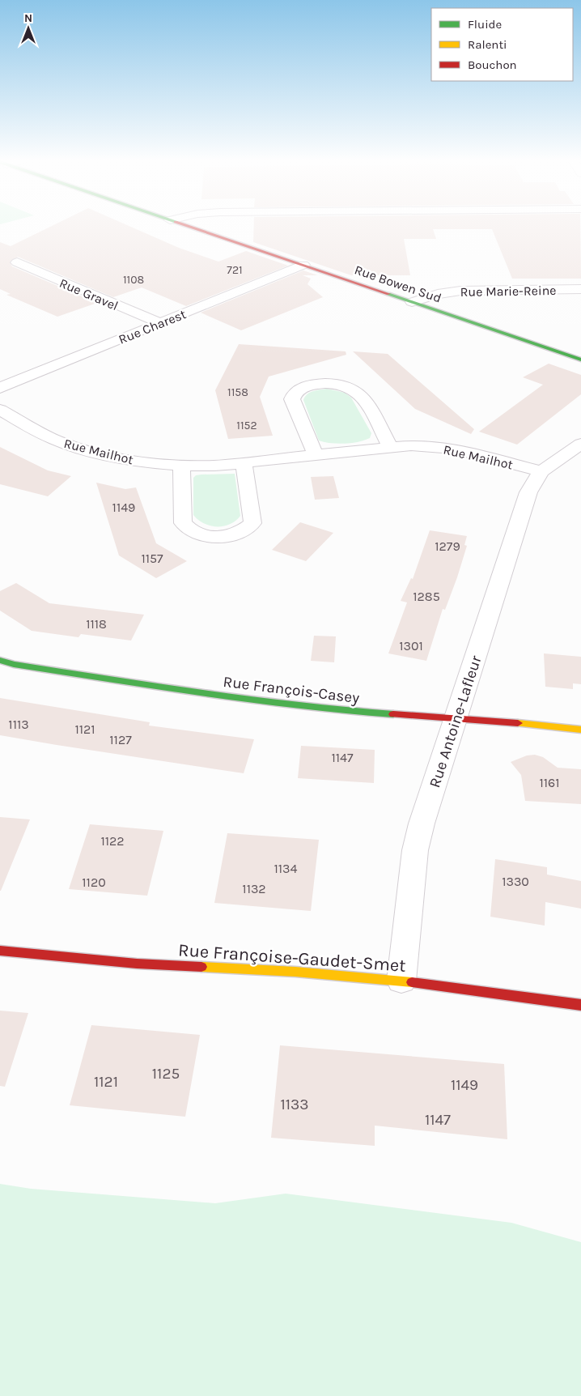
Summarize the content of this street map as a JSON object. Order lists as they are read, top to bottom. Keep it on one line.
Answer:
{"streets":{"street":["Rue Bowen Sud","Rue Marie-Reine","Rue Gravel","Rue Charest","Rue Mailhot","Rue François-Casey","Rue Antoine-Lafleur","Rue Françoise-Gaudet-Smet"]},"crossings":[["Rue Bowen Sud","Rue Marie-Reine"],["Rue Bowen Sud","Rue Charest"],["Rue Gravel","Rue Charest"],["Rue Mailhot","Rue Antoine-Lafleur"],["Rue François-Casey","Rue Antoine-Lafleur"],["Rue Antoine-Lafleur","Rue Françoise-Gaudet-Smet"]],"house_numbers":["721","1108","1158","1152","1149","1279","1157","1285","1118","1301","1113","1121","1127","1147","1161","1122","1134","1330","1120","1132","1125","1121","1149","1133","1147"],"legend":["Fluide","Ralenti","Bouchon"],"north":"top"}
